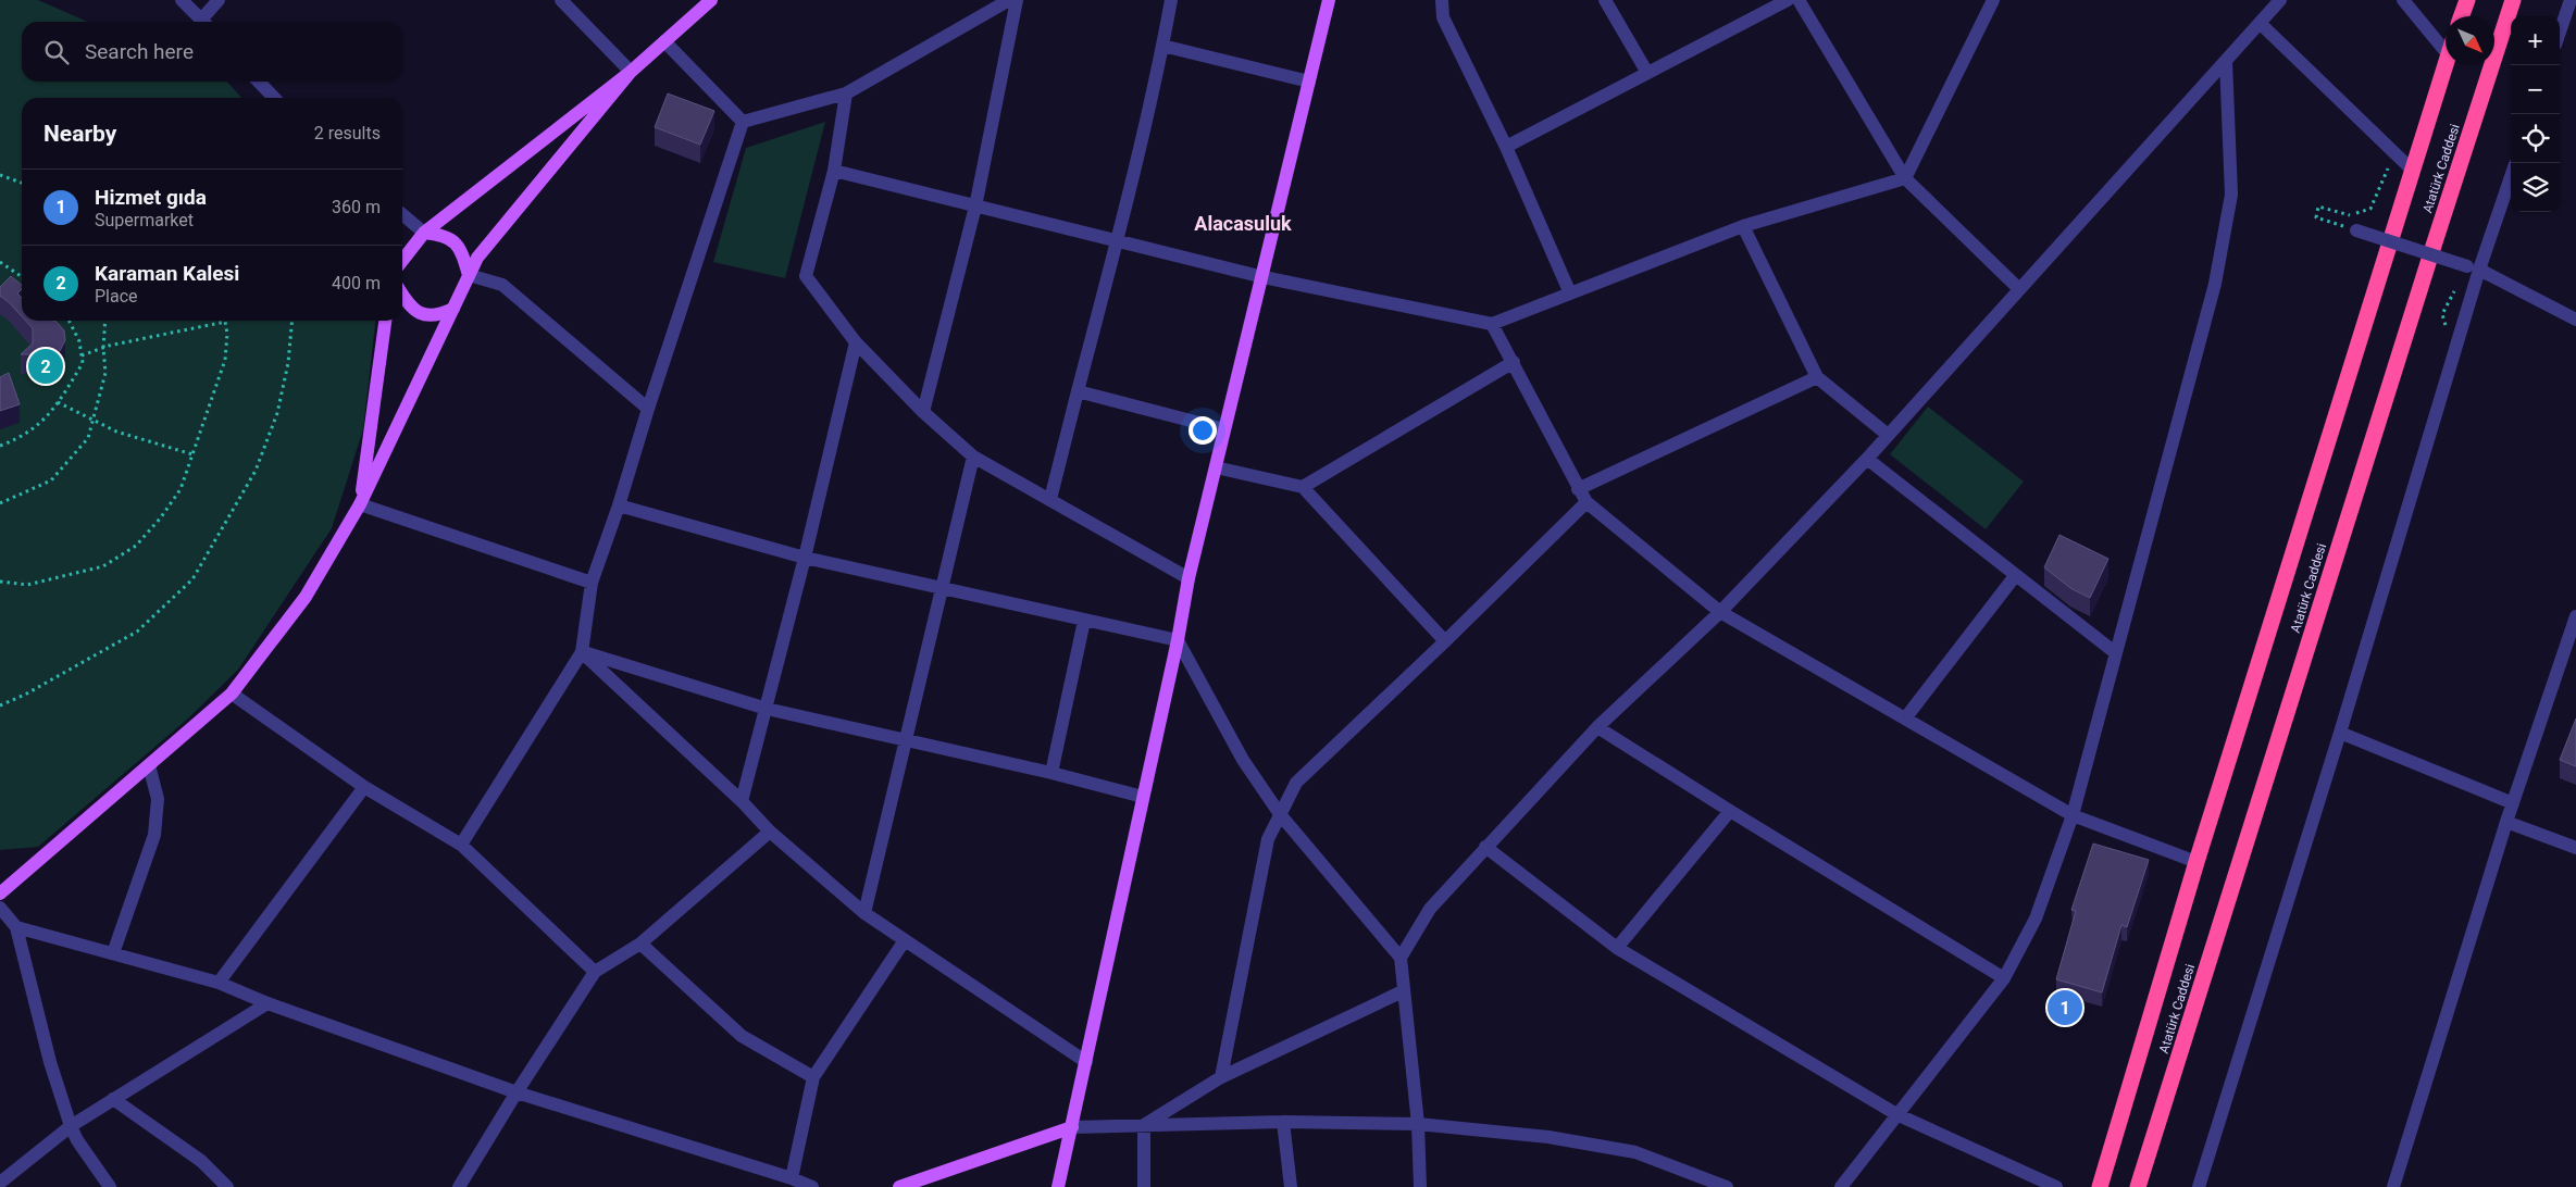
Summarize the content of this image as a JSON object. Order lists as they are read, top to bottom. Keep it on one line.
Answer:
{"streets":{"highway":["Atatürk Caddesi"]},"districts":["Alacasuluk"],"north":"bottom right","page":{"map_buttons":["+","−"],"search":"Search here","heading":["Nearby","2 results"],"list":[{"mark":"1","name":"Hizmet gıda","note":"Supermarket","value":"360 m"},{"mark":"2","name":"Karaman Kalesi","note":"Place","value":"400 m"}],"pins":["2","1"]}}
